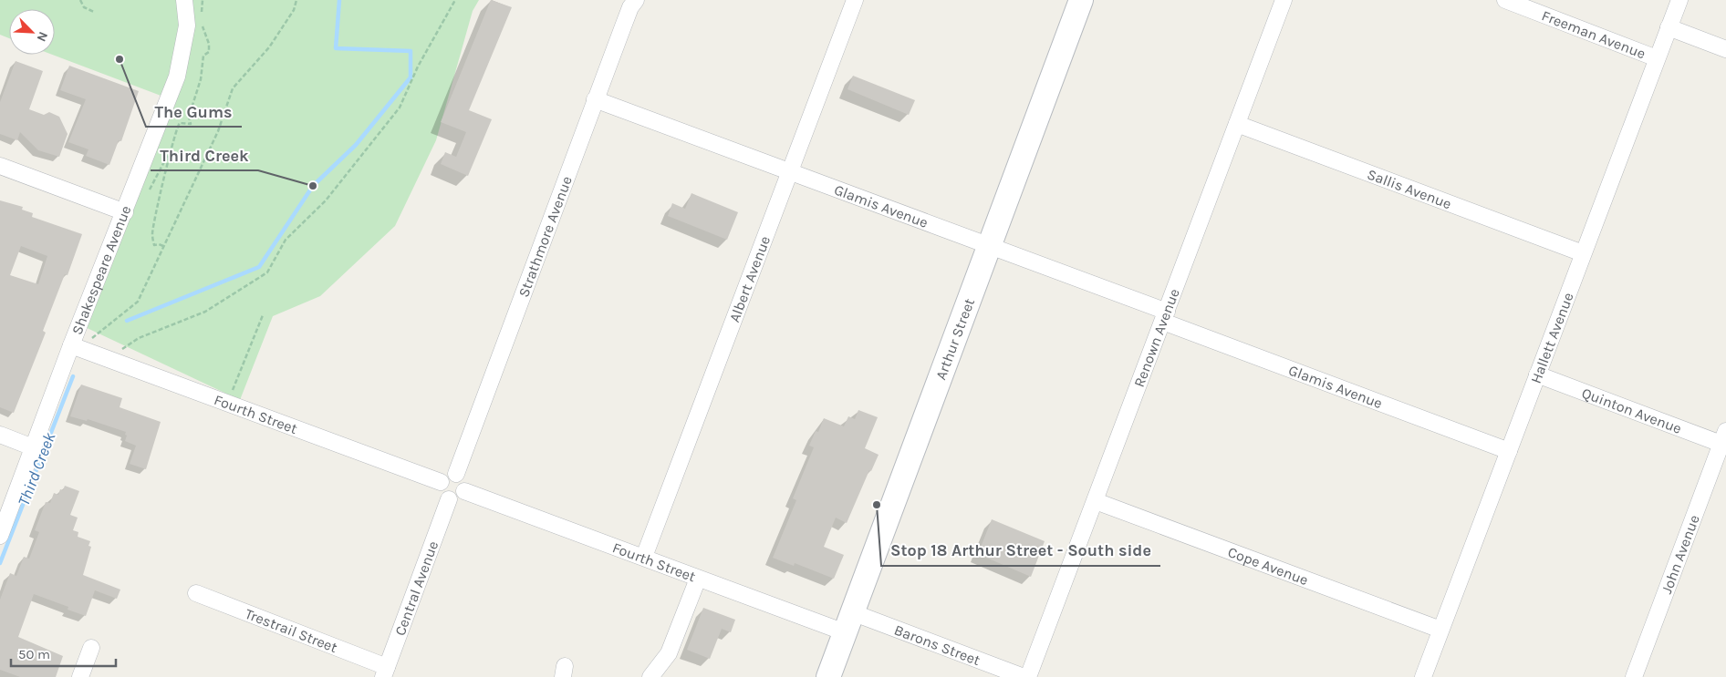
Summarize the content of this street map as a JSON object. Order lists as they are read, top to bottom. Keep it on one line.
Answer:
{"streets":{"street":["Freeman Avenue","Sallis Avenue","Glamis Avenue","Strathmore Avenue","Shakespeare Avenue","Albert Avenue","Arthur Street","Hallett Avenue","Renown Avenue","Quinton Avenue","Fourth Street","John Avenue","Cope Avenue","Central Avenue","Trestrail Street","Barons Street"]},"crossings":[["Freeman Avenue","Hallett Avenue"],["Sallis Avenue","Hallett Avenue"],["Sallis Avenue","Renown Avenue"],["Glamis Avenue","Strathmore Avenue"],["Glamis Avenue","Albert Avenue"],["Glamis Avenue","Arthur Street"],["Glamis Avenue","Hallett Avenue"],["Glamis Avenue","Renown Avenue"],["Strathmore Avenue","Fourth Street"],["Strathmore Avenue","Central Avenue"],["Shakespeare Avenue","Fourth Street"],["Albert Avenue","Fourth Street"],["Arthur Street","Fourth Street"],["Arthur Street","Barons Street"],["Hallett Avenue","Quinton Avenue"],["Hallett Avenue","Cope Avenue"],["Renown Avenue","Cope Avenue"],["Quinton Avenue","John Avenue"],["Fourth Street","Central Avenue"],["Fourth Street","Barons Street"],["Central Avenue","Trestrail Street"]],"water":["Third Creek"],"places":["The Gums","Third Creek","Stop 18 Arthur Street - South side"],"scale_bar":"50 m","north":"bottom right"}
